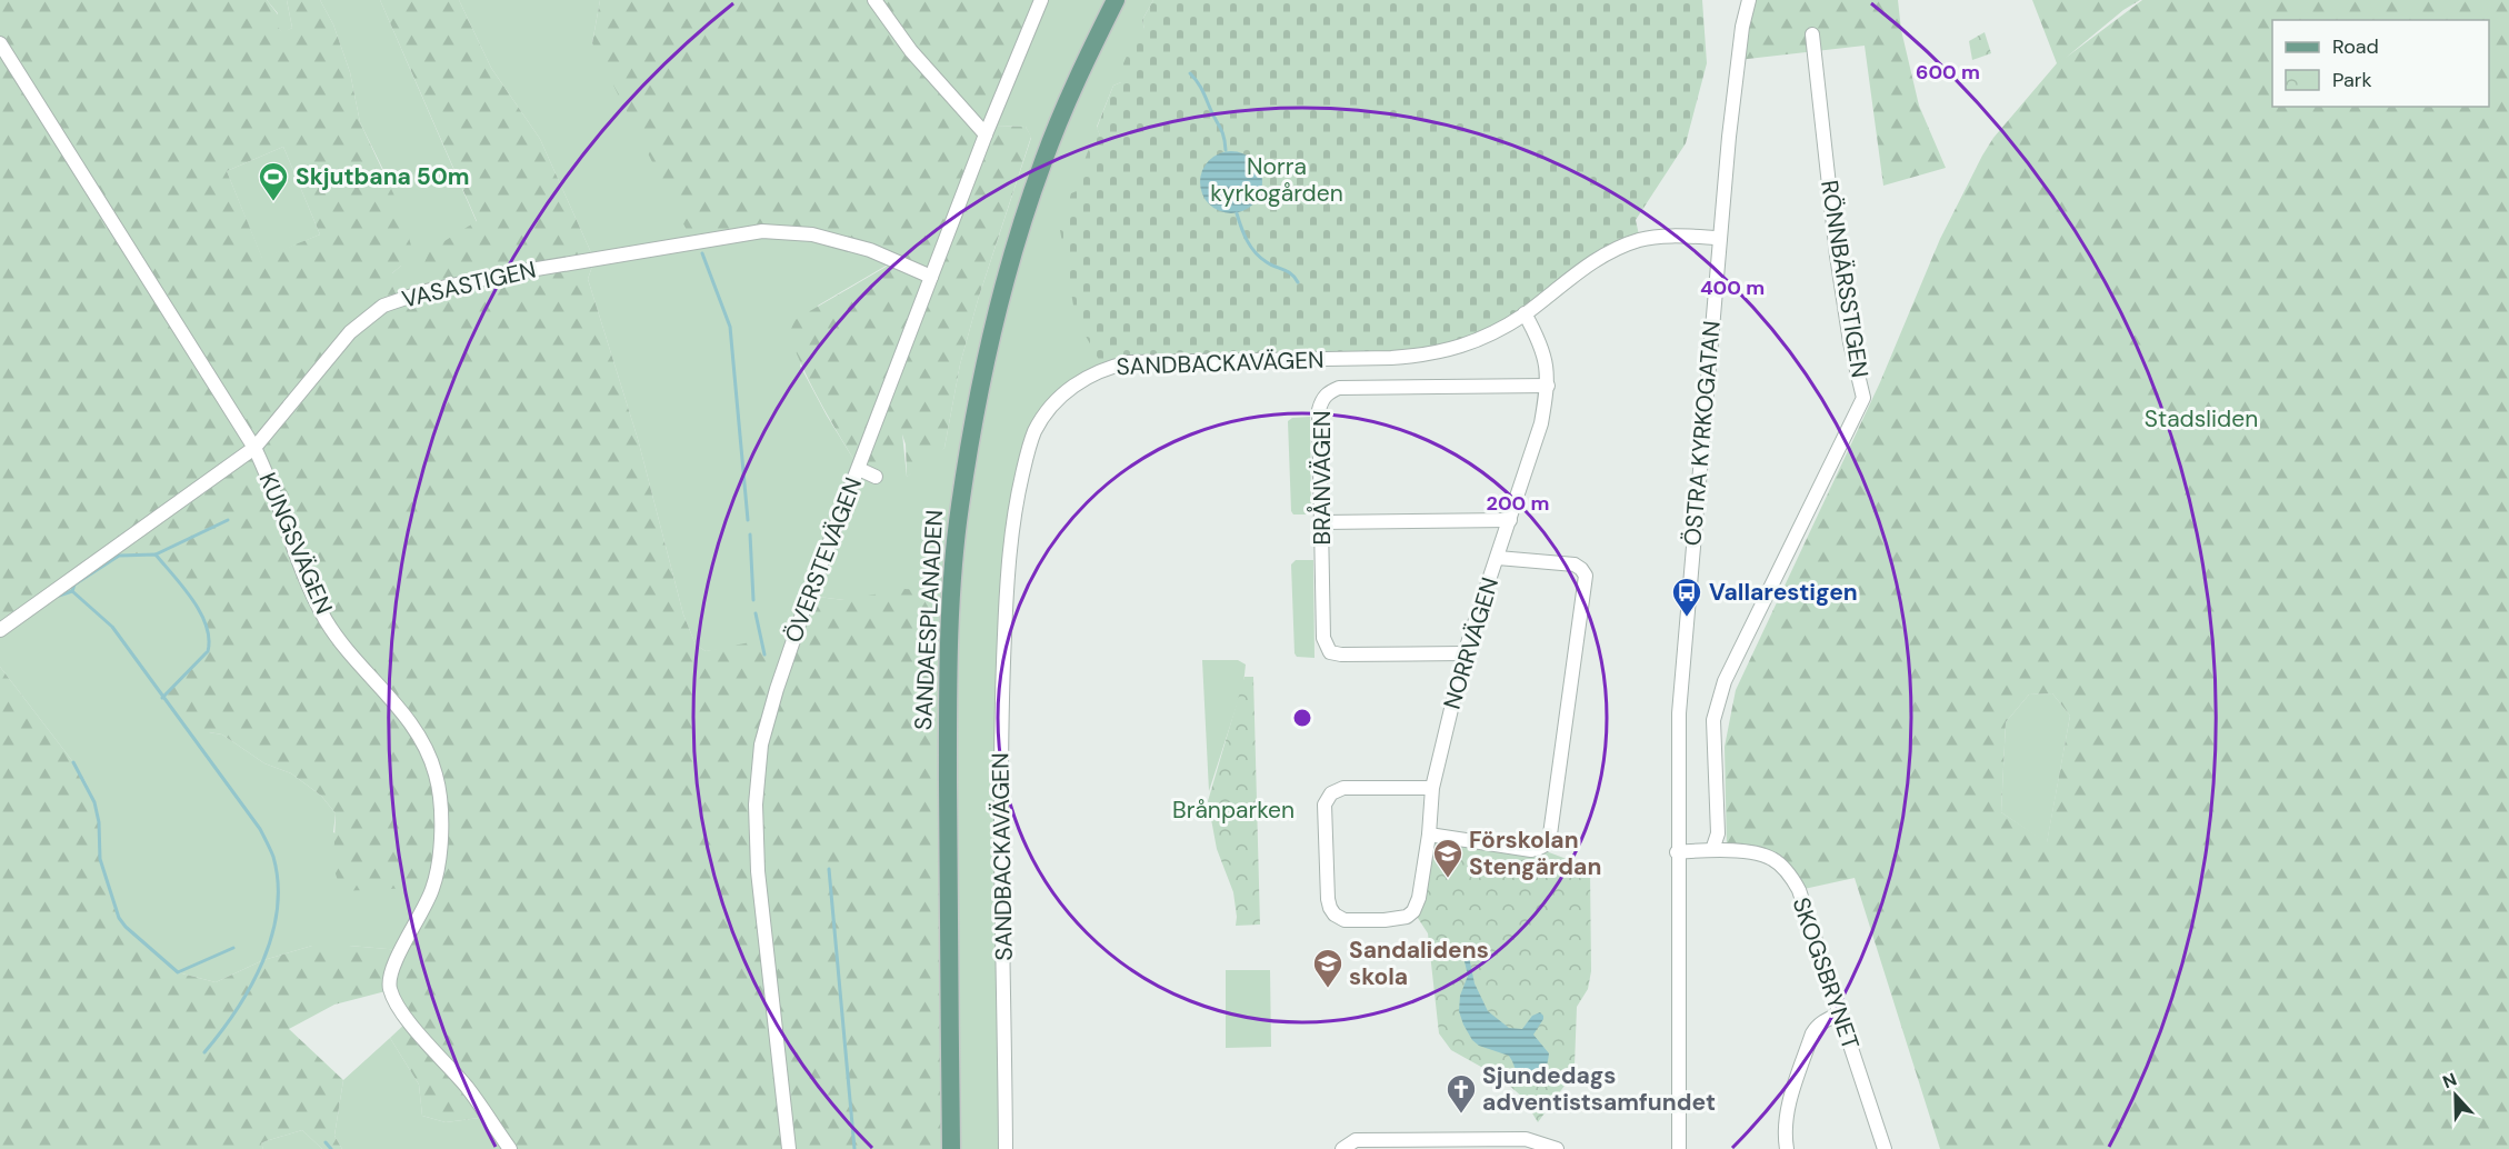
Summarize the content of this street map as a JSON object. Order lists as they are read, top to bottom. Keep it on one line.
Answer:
{"streets":{"main road":["SANDAESPLANADEN"],"street":["RÖNNBÄRSSTIGEN","VASASTIGEN","SANDBACKAVÄGEN","ÖSTRA KYRKOGATAN","BRÅNVÄGEN","KUNGSVÄGEN","ÖVERSTEVÄGEN","NORRVÄGEN","SKOGSBRYNET"]},"crossings":[["RÖNNBÄRSSTIGEN","SKOGSBRYNET"],["VASASTIGEN","KUNGSVÄGEN"],["VASASTIGEN","ÖVERSTEVÄGEN"],["SANDBACKAVÄGEN","ÖSTRA KYRKOGATAN"],["SANDBACKAVÄGEN","NORRVÄGEN"],["ÖSTRA KYRKOGATAN","SKOGSBRYNET"],["BRÅNVÄGEN","NORRVÄGEN"]],"parks":["Norra kyrkogården","Stadsliden","Brånparken"],"places":{"sports":["Skjutbana 50m"],"bus stop":["Vallarestigen"],"school or university":["Förskolan Stengärdan","Sandalidens skola"],"church":["Sjundedags adventistsamfundet"]},"legend":["Road","Park"],"north":"top","rings":["600 m","400 m","200 m"]}
